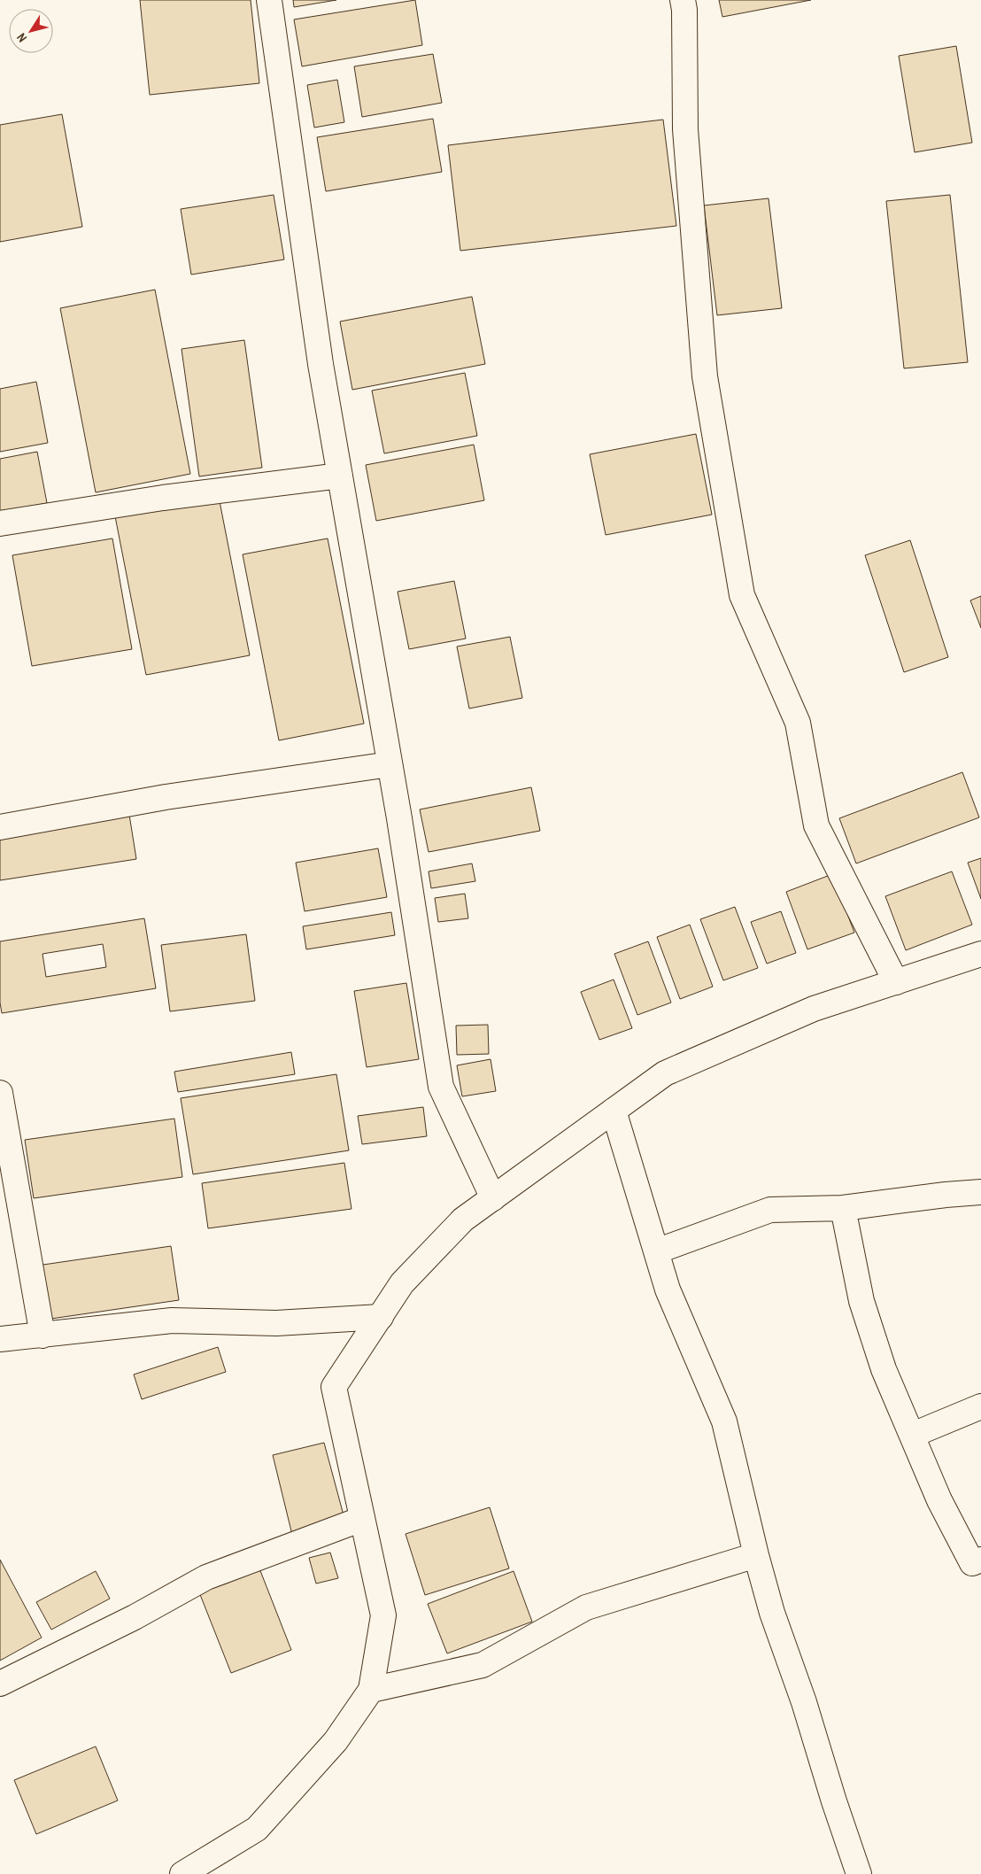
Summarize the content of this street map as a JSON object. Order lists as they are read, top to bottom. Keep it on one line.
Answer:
{"north":"bottom left"}
